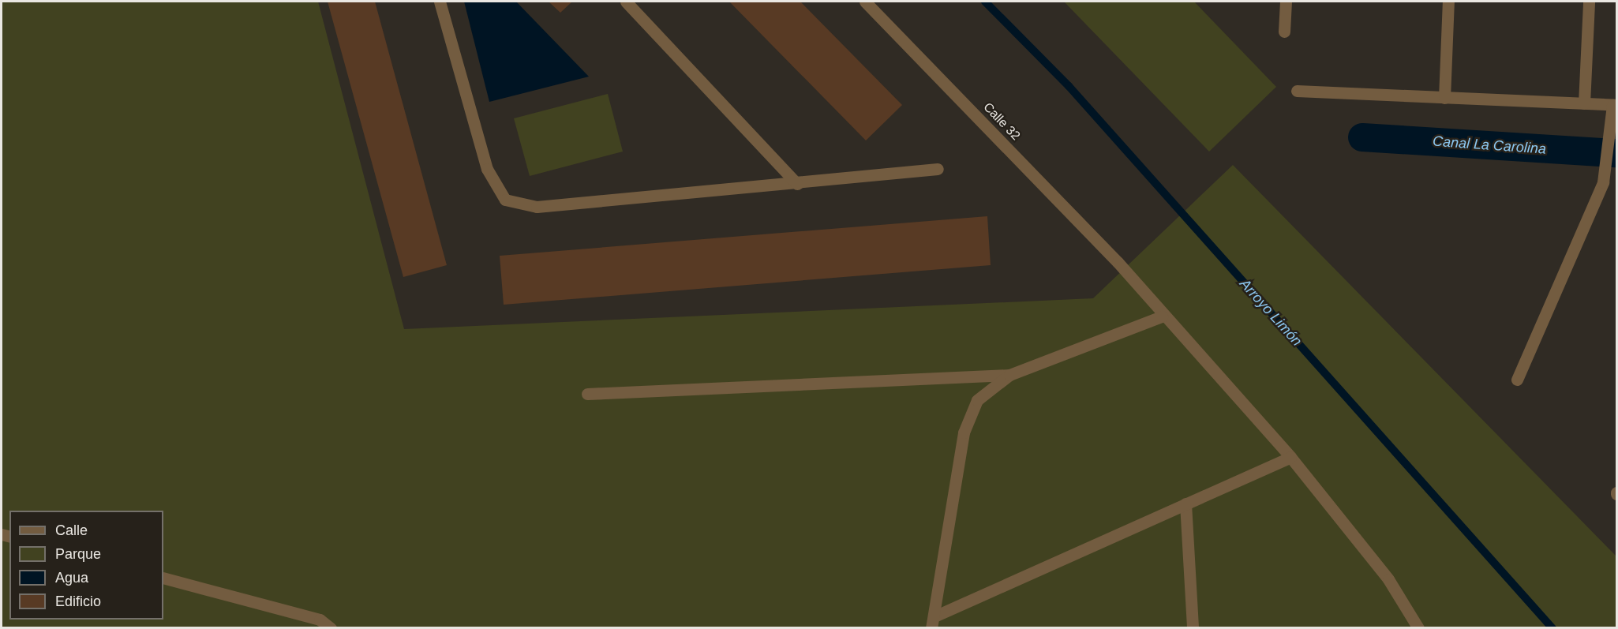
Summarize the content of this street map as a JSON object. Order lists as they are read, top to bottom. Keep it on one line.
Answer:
{"streets":{"street":["Calle 32"]},"water":["Canal La Carolina","Arroyo Limón"],"legend":["Calle","Parque","Agua","Edificio"]}
